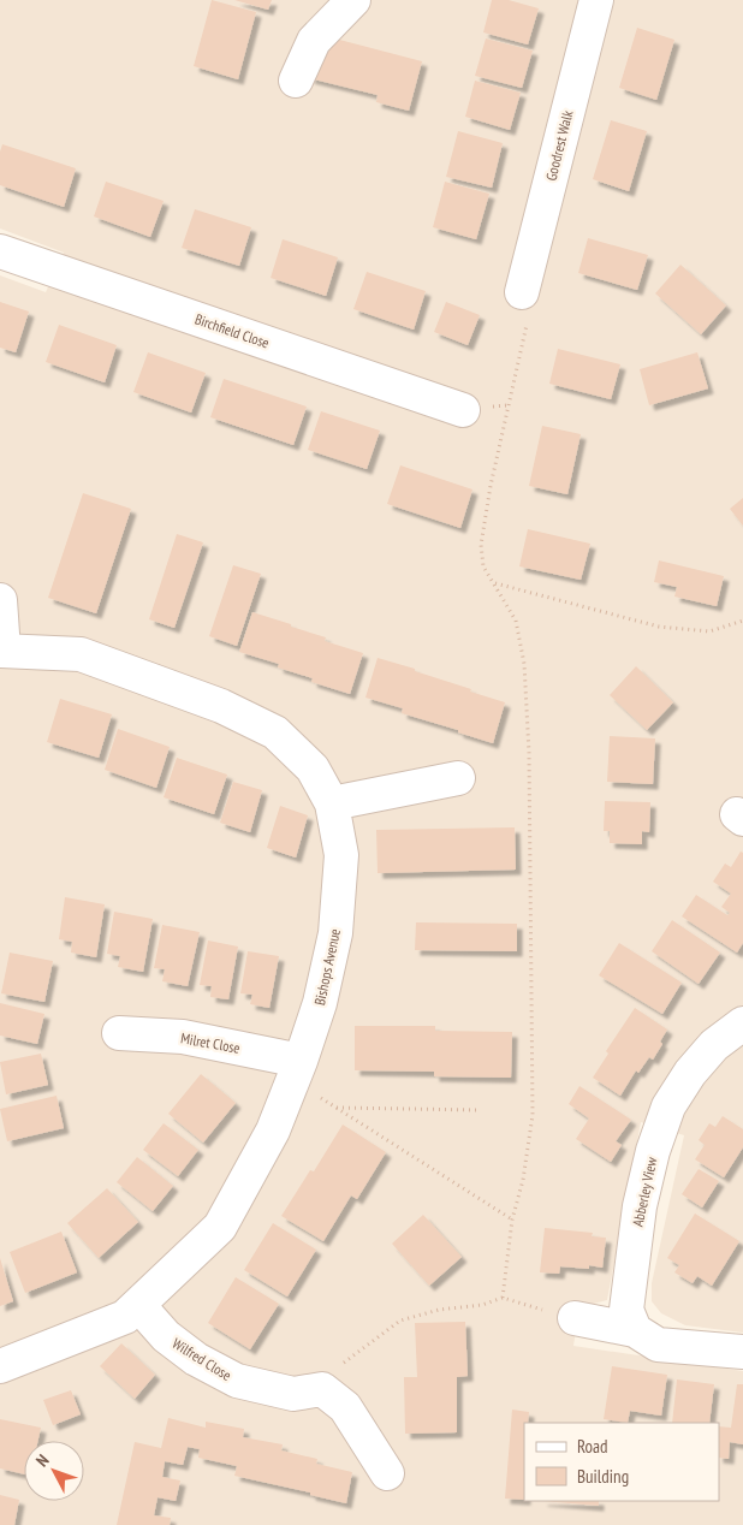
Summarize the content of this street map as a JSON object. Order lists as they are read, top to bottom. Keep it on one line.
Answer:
{"streets":{"street":["Goodrest Walk","Birchfield Close","Bishops Avenue","Milret Close","Abberley View","Wilfred Close"]},"crossings":[["Bishops Avenue","Milret Close"],["Bishops Avenue","Wilfred Close"]],"legend":["Road","Building"],"north":"top left"}
